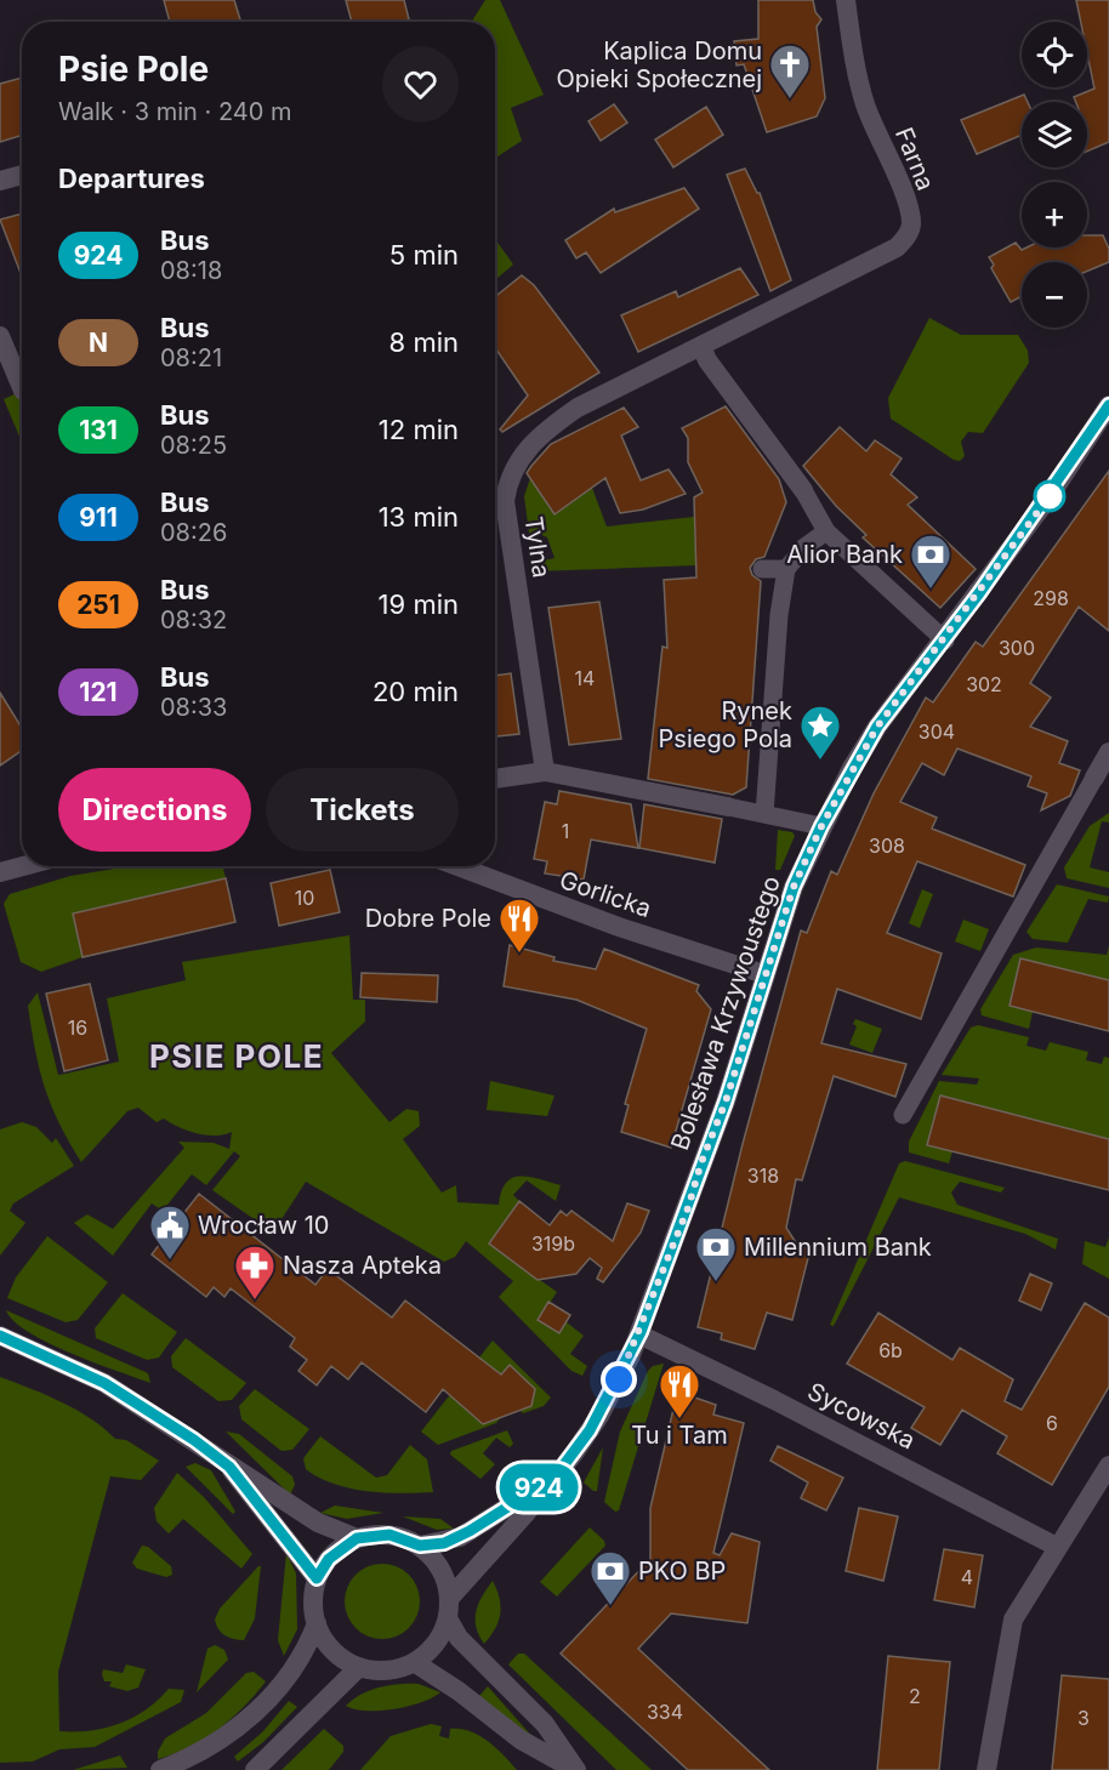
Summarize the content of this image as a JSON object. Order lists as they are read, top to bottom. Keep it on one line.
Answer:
{"streets":{"street":["Farna","Tylna","Gorlicka","Bolesława Krzywoustego","Sycowska"]},"crossings":[["Farna","Tylna"],["Gorlicka","Bolesława Krzywoustego"],["Bolesława Krzywoustego","Sycowska"]],"districts":["PSIE POLE"],"places":{"church":["Kaplica Domu Opieki Społecznej"],"bank":["Alior Bank","Millennium Bank","PKO BP"],"place":["Rynek Psiego Pola"],"restaurant":["Dobre Pole","Tu i Tam"],"public building":["Wrocław 10"],"pharmacy":["Nasza Apteka"]},"lines":["bus line 924"],"house_numbers":["298","300","14","302","304","1","308","10","16","318","319b","6b","6","4","2","334","3"],"page":{"on_map":"924","map_buttons":["+","−"],"heading":[["Psie Pole","Walk · 3 min · 240 m"],"Departures"],"list":[{"mark":"924","name":"Bus","note":"08:18","value":"5 min"},{"mark":"N","name":"Bus","note":"08:21","value":"8 min"},{"mark":"131","name":"Bus","note":"08:25","value":"12 min"},{"mark":"911","name":"Bus","note":"08:26","value":"13 min"},{"mark":"251","name":"Bus","note":"08:32","value":"19 min"},{"mark":"121","name":"Bus","note":"08:33","value":"20 min"}],"buttons":["Directions","Tickets"]}}
